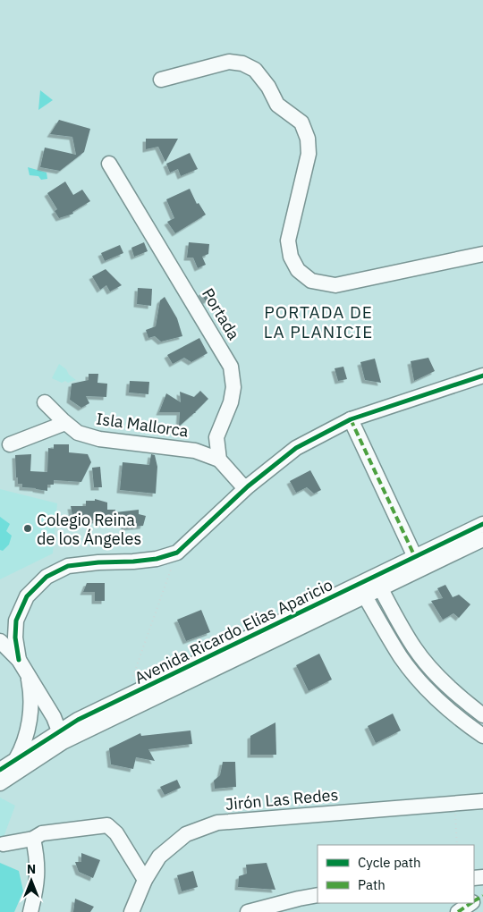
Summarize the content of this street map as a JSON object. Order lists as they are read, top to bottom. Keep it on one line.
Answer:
{"streets":{"street":["Portada","Isla Mallorca","Avenida Ricardo Elías Aparicio","Jirón Las Redes"]},"crossings":[["Portada","Isla Mallorca"]],"districts":["PORTADA DE LA PLANICIE"],"places":["Colegio Reina de los Ángeles"],"legend":["Cycle path","Path"],"north":"top"}
